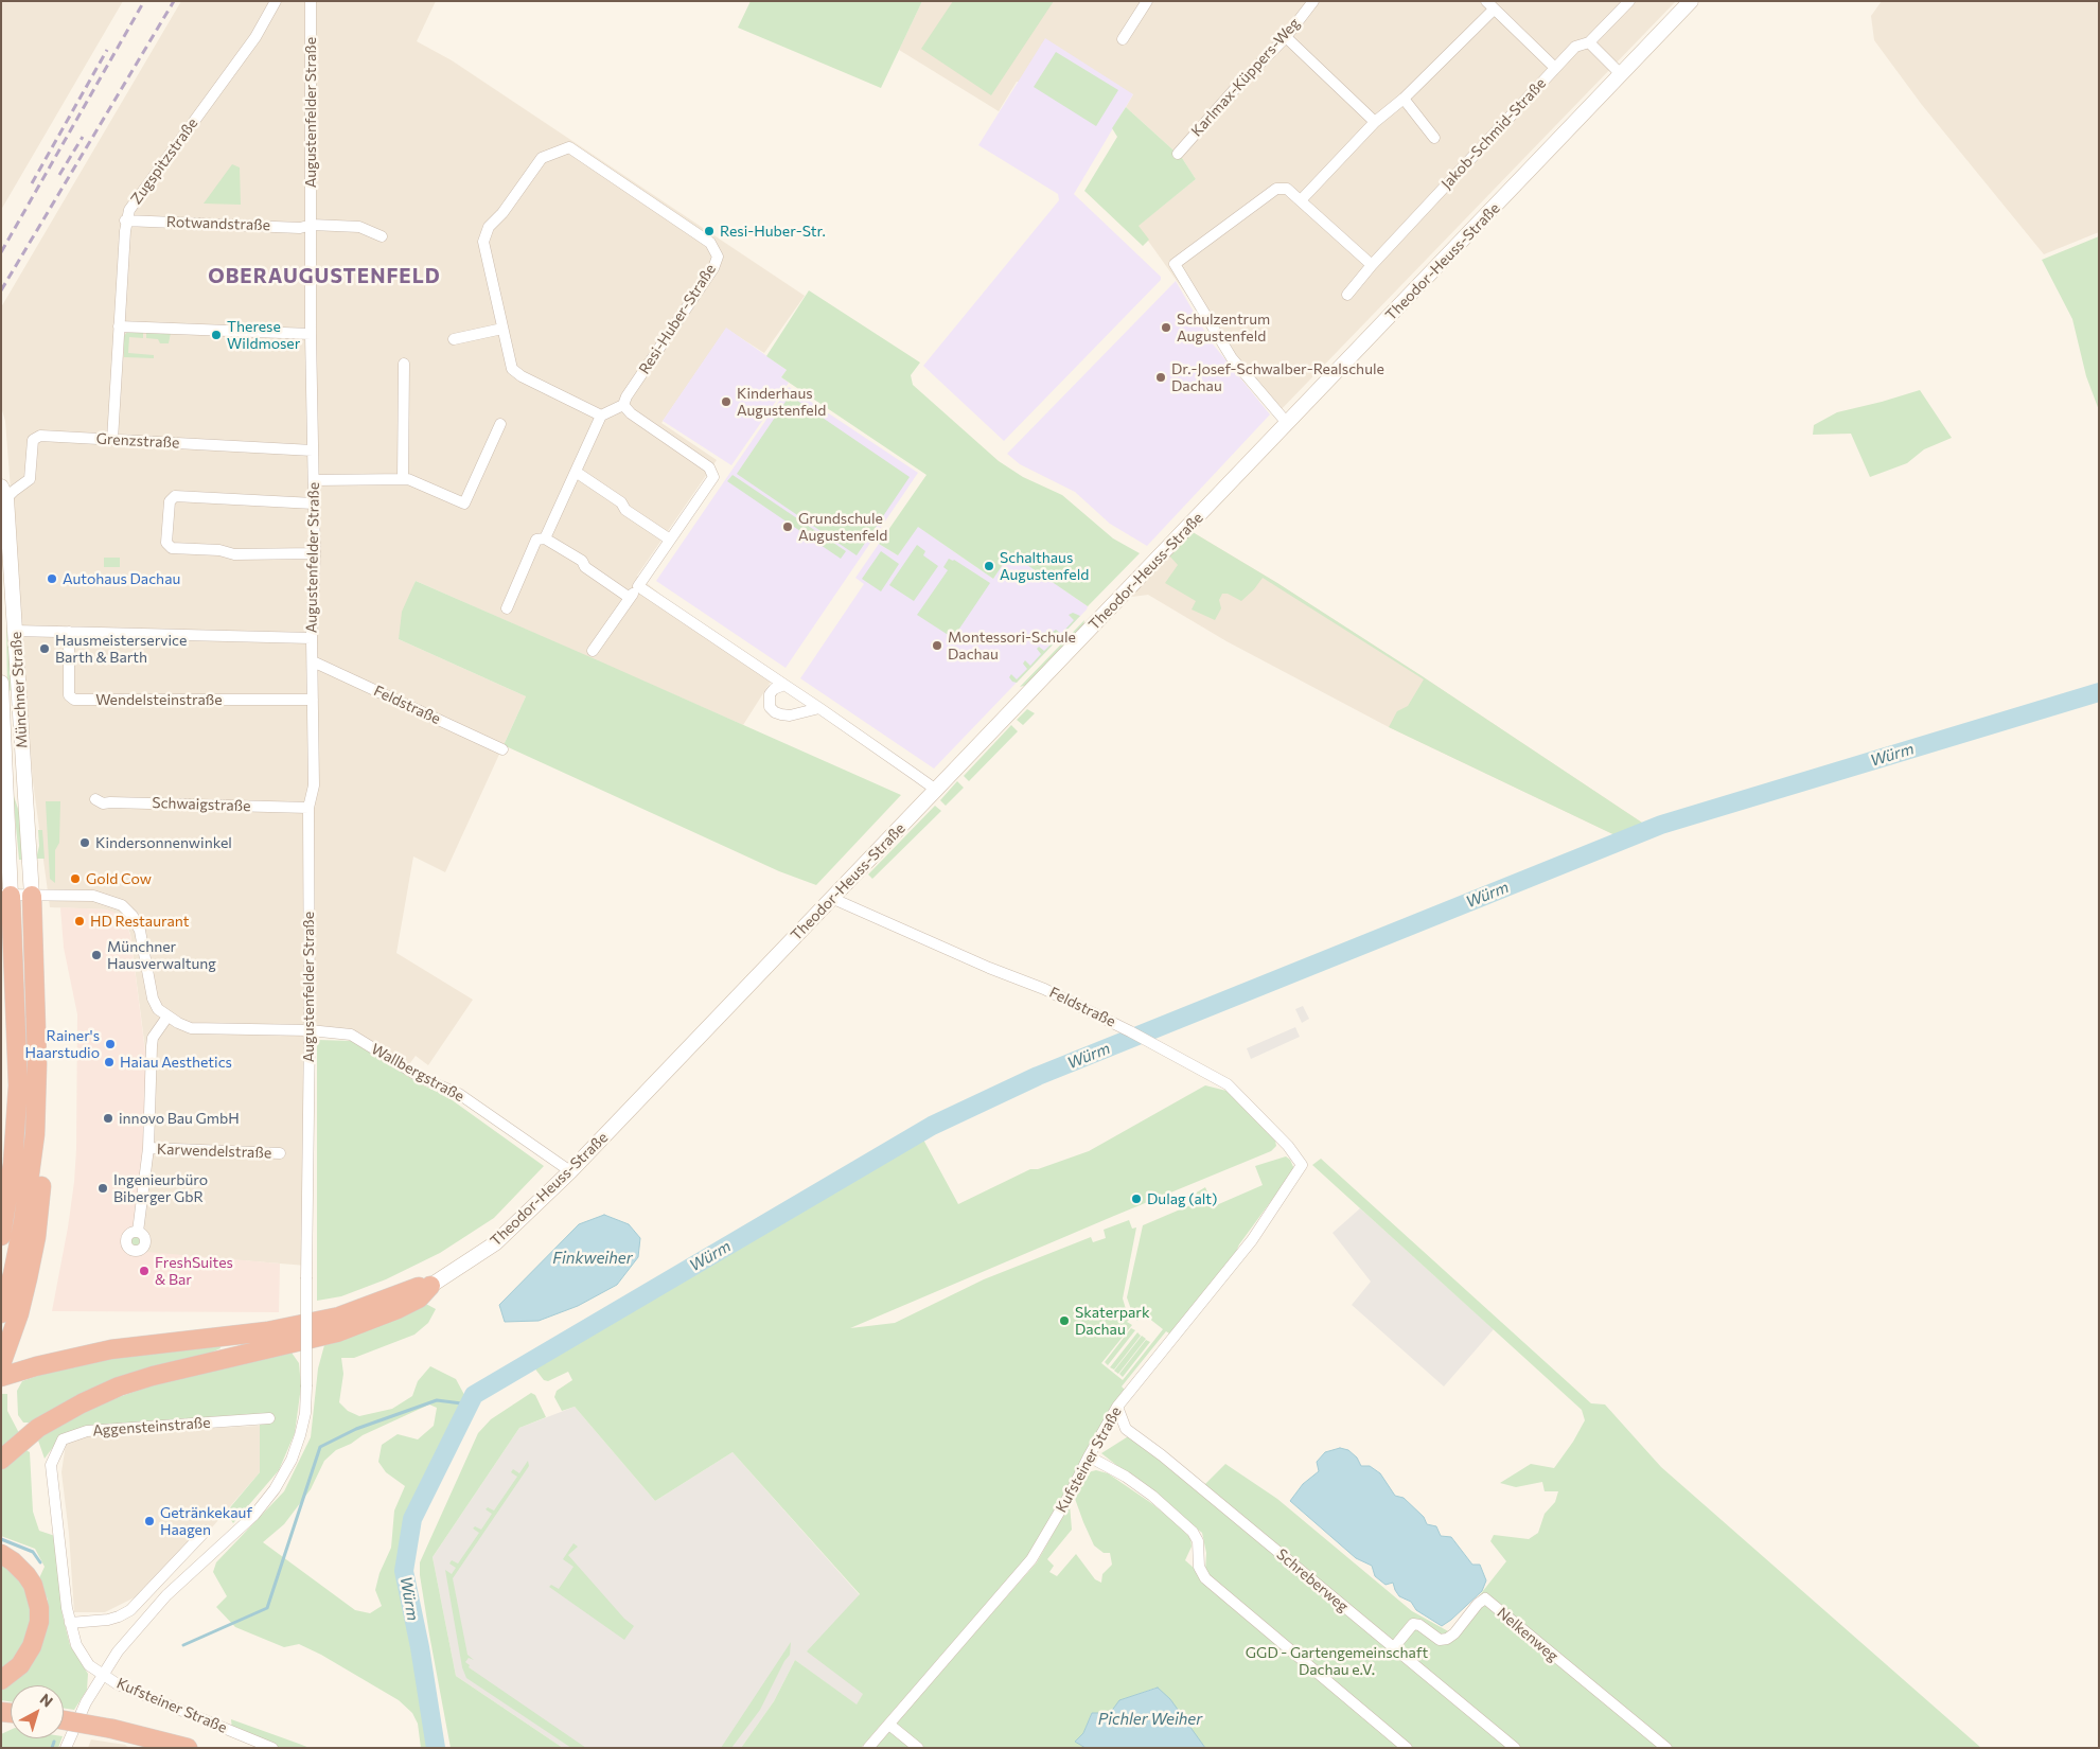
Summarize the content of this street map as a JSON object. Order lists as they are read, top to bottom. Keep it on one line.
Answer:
{"streets":{"street":["Karlmax-Küppers-Weg","Augustenfelder Straße","Jakob-Schmid-Straße","Zugspitzstraße","Rotwandstraße","Theodor-Heuss-Straße","Resi-Huber-Straße","Grenzstraße","Münchner Straße","Wendelsteinstraße","Feldstraße","Schwaigstraße","Wallbergstraße","Karwendelstraße","Aggensteinstraße","Kufsteiner Straße","Schreberweg","Nelkenweg"]},"crossings":[["Augustenfelder Straße","Rotwandstraße"],["Augustenfelder Straße","Grenzstraße"],["Augustenfelder Straße","Wendelsteinstraße"],["Augustenfelder Straße","Feldstraße"],["Augustenfelder Straße","Schwaigstraße"],["Augustenfelder Straße","Wallbergstraße"],["Augustenfelder Straße","Aggensteinstraße"],["Augustenfelder Straße","Kufsteiner Straße"],["Zugspitzstraße","Rotwandstraße"],["Zugspitzstraße","Grenzstraße"],["Theodor-Heuss-Straße","Feldstraße"],["Theodor-Heuss-Straße","Wallbergstraße"],["Grenzstraße","Münchner Straße"],["Münchner Straße","Wallbergstraße"],["Feldstraße","Kufsteiner Straße"],["Wallbergstraße","Karwendelstraße"],["Aggensteinstraße","Kufsteiner Straße"],["Kufsteiner Straße","Schreberweg"],["Schreberweg","Nelkenweg"]],"districts":["OBERAUGUSTENFELD"],"water":["Würm","Finkweiher","Pichler Weiher"],"parks":["GGD - Gartengemeinschaft Dachau e.V."],"places":["Resi-Huber-Str.","Schulzentrum Augustenfeld","Therese Wildmoser","Dr.-Josef-Schwalber-Realschule Dachau","Kinderhaus Augustenfeld","Grundschule Augustenfeld","Schalthaus Augustenfeld","Autohaus Dachau","Montessori-Schule Dachau","Hausmeisterservice Barth & Barth","Kindersonnenwinkel","Gold Cow","HD Restaurant","Münchner Hausverwaltung","Rainer's Haarstudio","Haiau Aesthetics","innovo Bau GmbH","Ingenieurbüro Biberger GbR","Dulag (alt)","FreshSuites & Bar","Skaterpark Dachau","Getränkekauf Haagen"],"north":"top right"}
